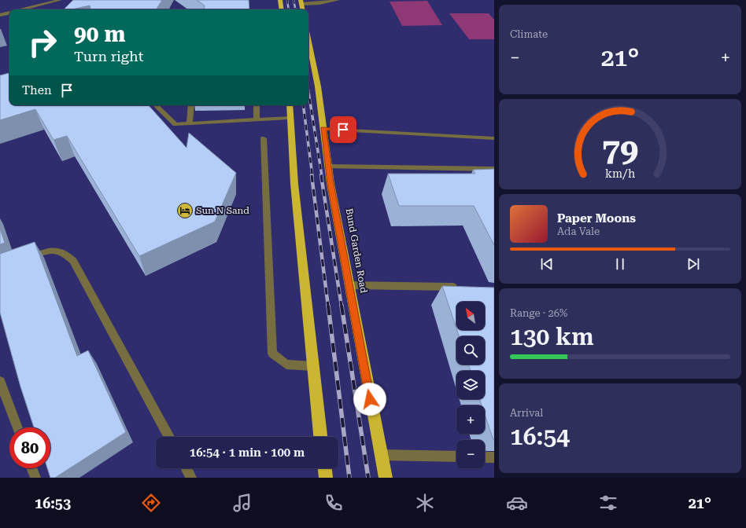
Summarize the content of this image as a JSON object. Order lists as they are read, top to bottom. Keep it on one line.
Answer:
{"streets":{"highway":["Bund Garden Road"]},"places":{"hotel":["Sun N Sand"]},"north":"top left","page":{"tile":["Climate",["Range · 26%","130 km"],["Arrival","16:54"]],"turn":["90 m","Turn right"],"heat":["−","21°","+"],"then":"Then","song":["Paper Moons","Ada Vale"],"map_buttons":["+","−"],"limit":"80","trip":"16:54 · 1 min · 100 m","tabs":["16:53","21°"],"gauge":["79","km/h"]}}
